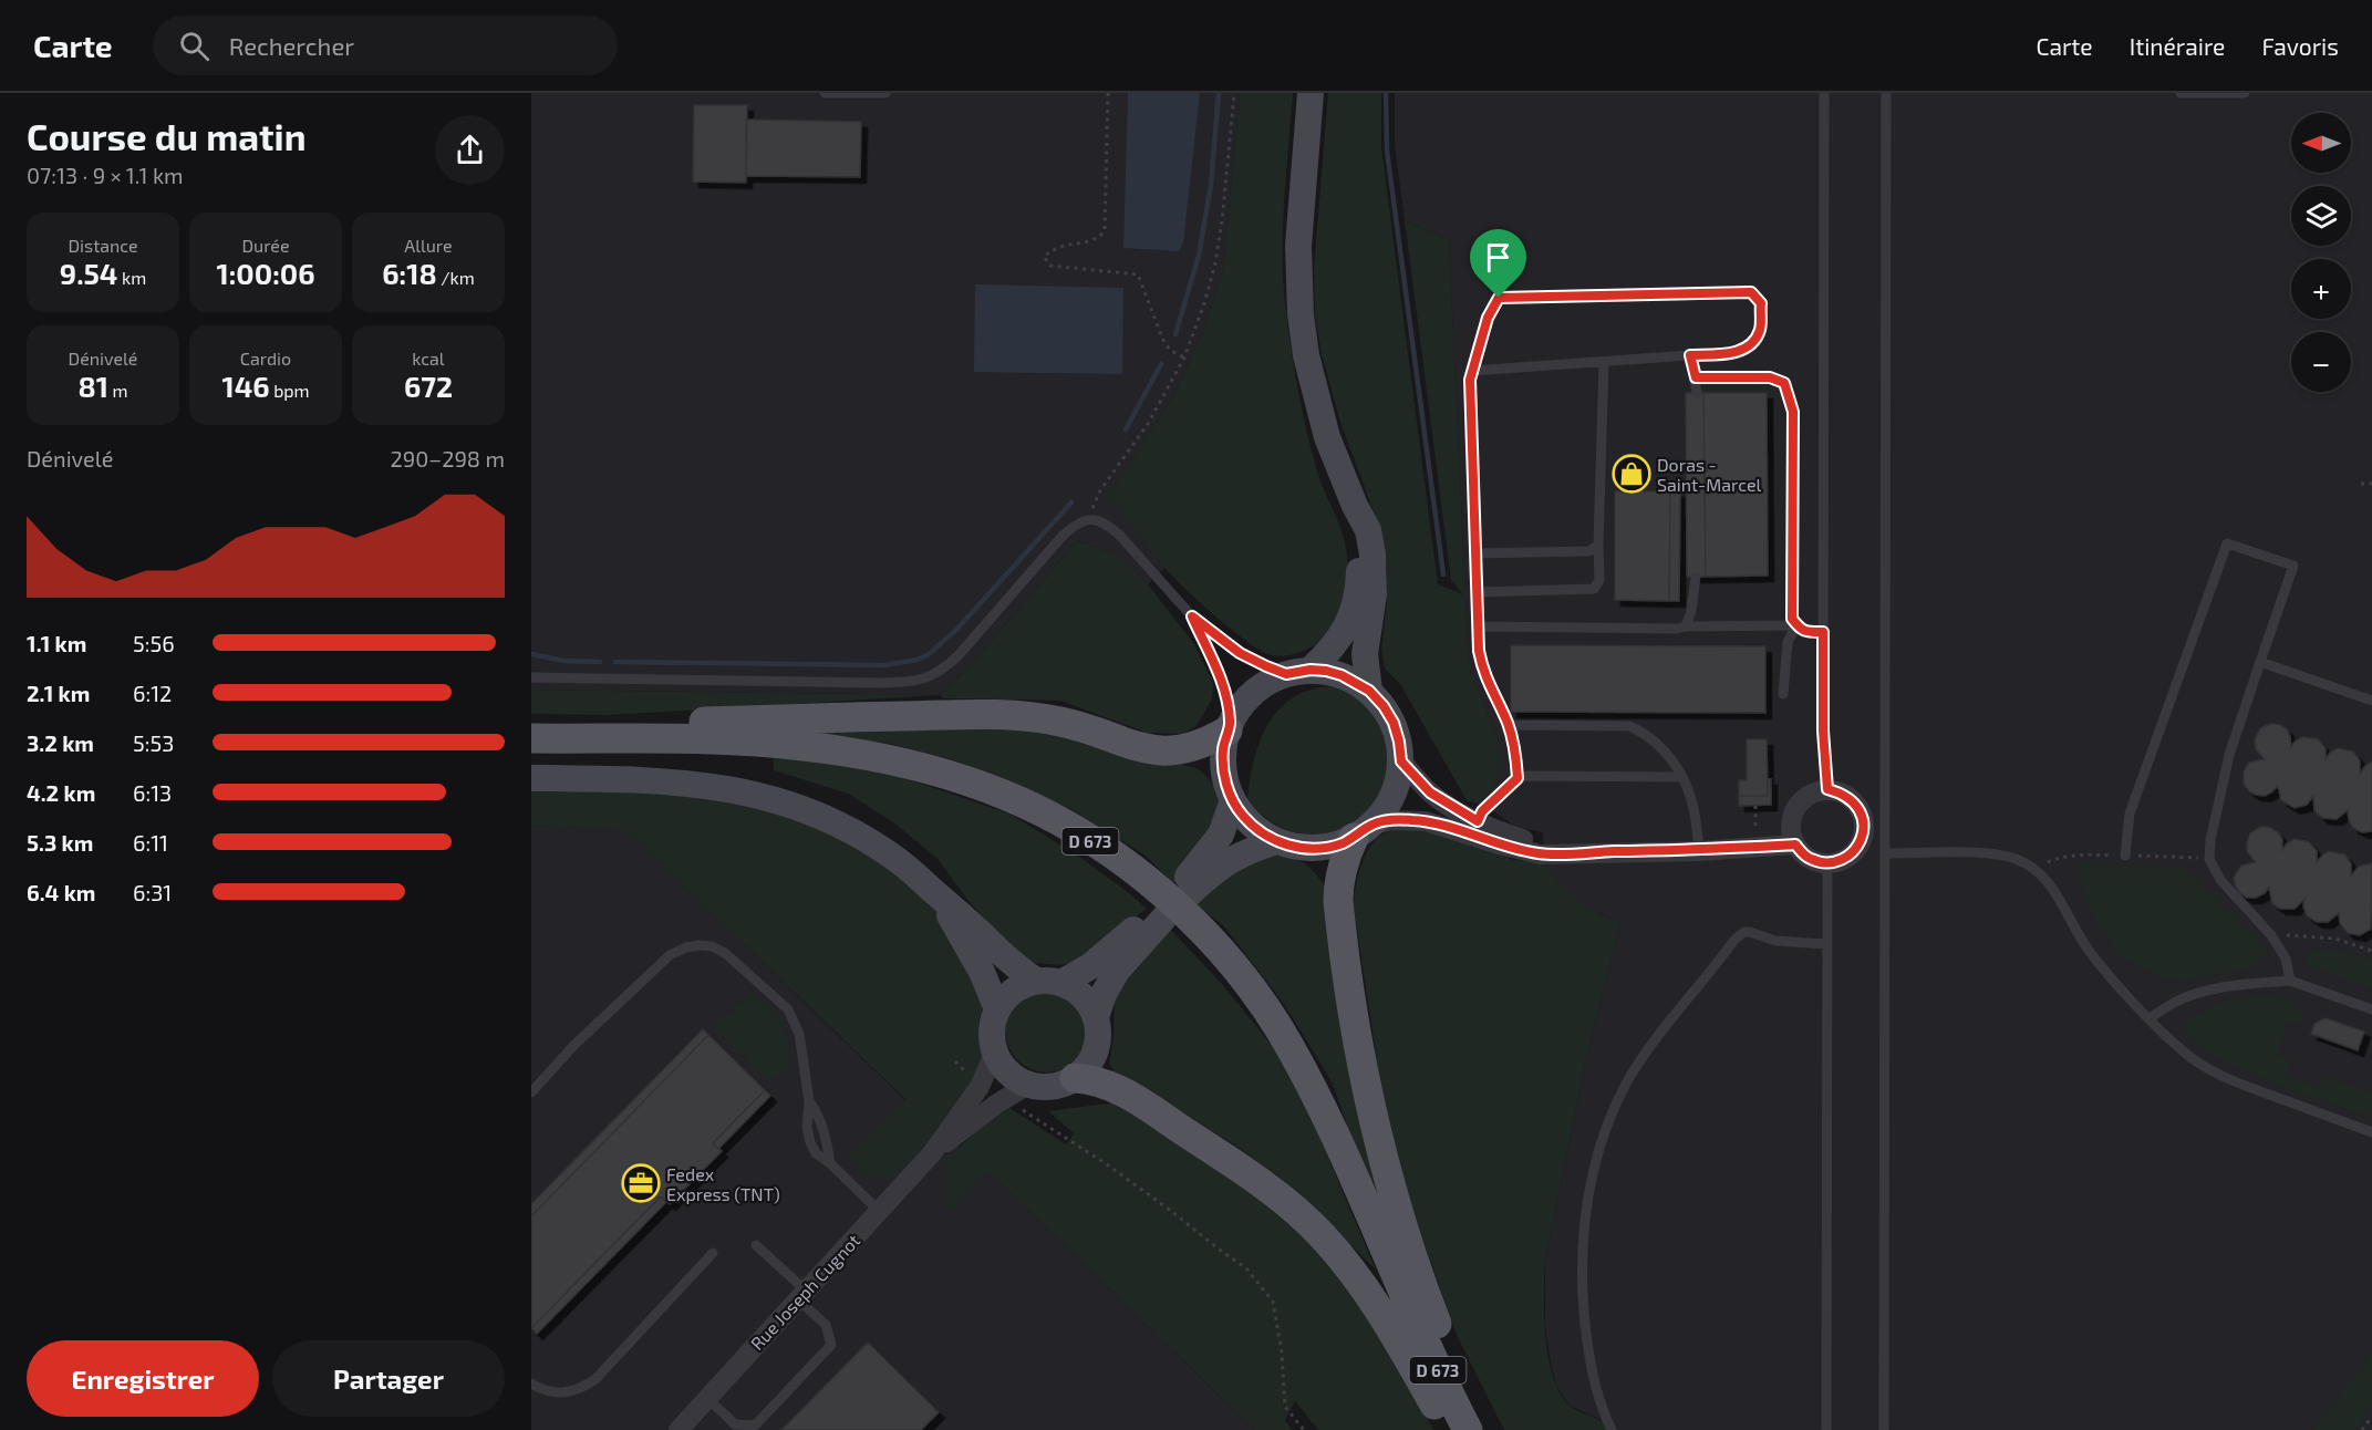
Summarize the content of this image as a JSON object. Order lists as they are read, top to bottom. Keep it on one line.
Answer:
{"streets":{"main road":["D 673"],"street":["Rue Joseph Cugnot"]},"places":{"shop":["Doras - Saint-Marcel"],"office":["Fedex Express (TNT)"]},"north":"left","page":{"header":"Carte","search":"Rechercher","nav":["Carte","Itinéraire","Favoris"],"heading":["Course du matin","07:13 · 9 × 1.1 km"],"map_buttons":["+","−"],"stats":[["Distance","9.54 km"],["Durée","1:00:06"],["Allure","6:18 /km"],["Dénivelé","81 m"],["Cardio","146 bpm"],["kcal","672"]],"chart":["Dénivelé","290–298 m"],"list":[{"name":"1.1 km","note":"5:56"},{"name":"2.1 km","note":"6:12"},{"name":"3.2 km","note":"5:53"},{"name":"4.2 km","note":"6:13"},{"name":"5.3 km","note":"6:11"},{"name":"6.4 km","note":"6:31"}],"buttons":["Enregistrer","Partager"]}}
